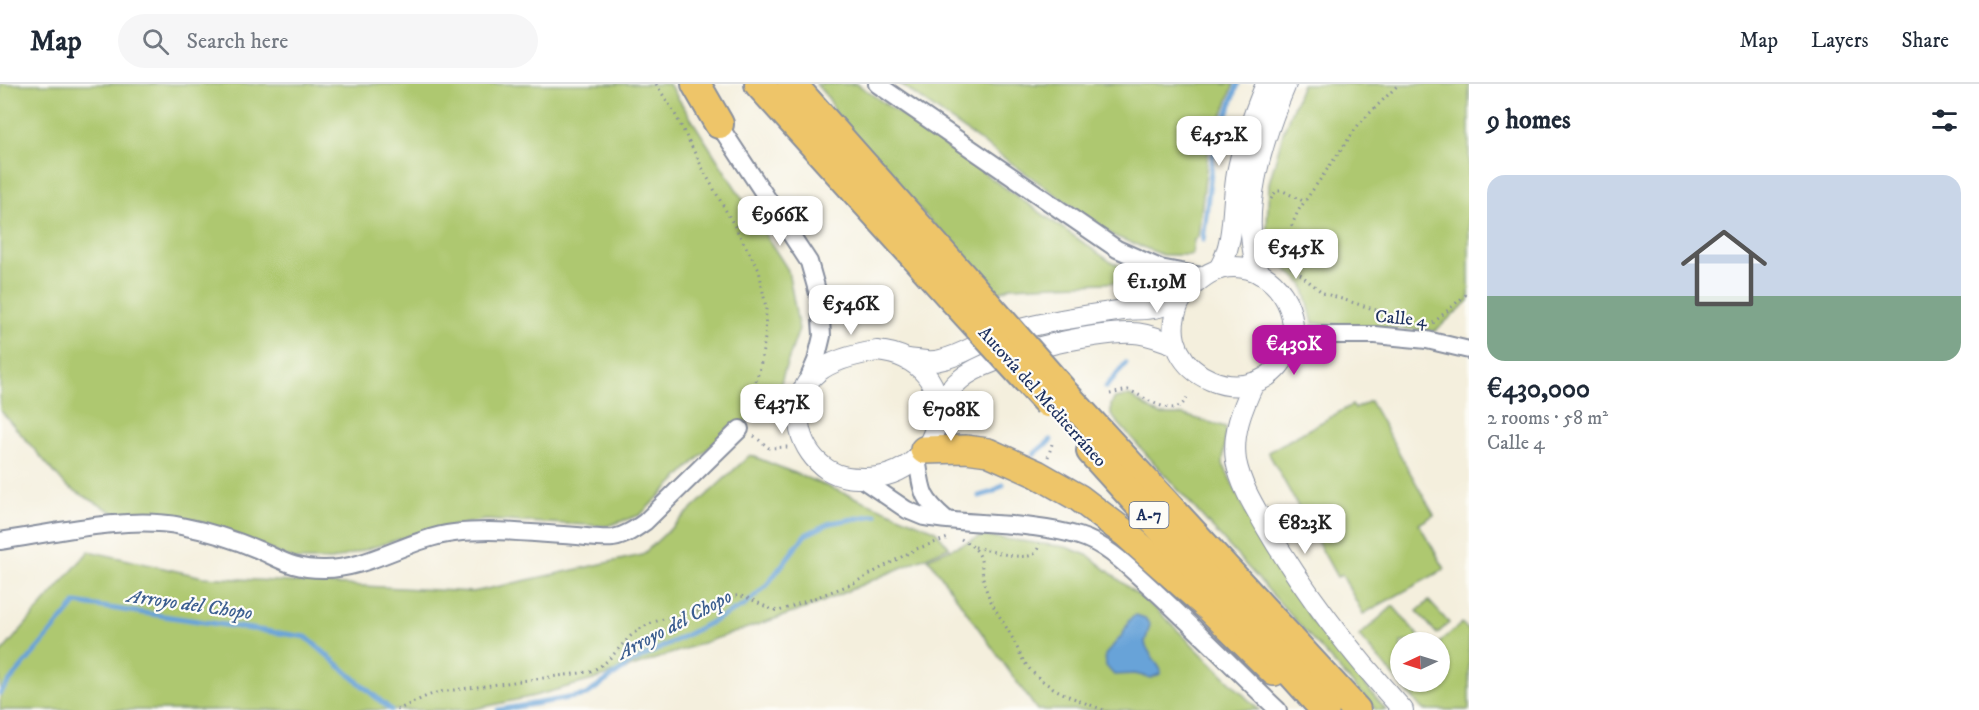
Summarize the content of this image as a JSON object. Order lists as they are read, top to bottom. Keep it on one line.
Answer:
{"streets":{"highway":["Autovía del Mediterráneo","A-7"],"street":["Calle 4"]},"water":["Arroyo del Chopo"],"north":"left","page":{"header":"Map","search":"Search here","nav":["Map","Layers","Share"],"heading":"9 homes","price":["€452K","€966K","€545K","€1.19M","€546K","€430K","€437K","€708K","€823K"],"list":[{"name":"€430,000","note":"2 rooms · 58 m² · Calle 4"}]}}
